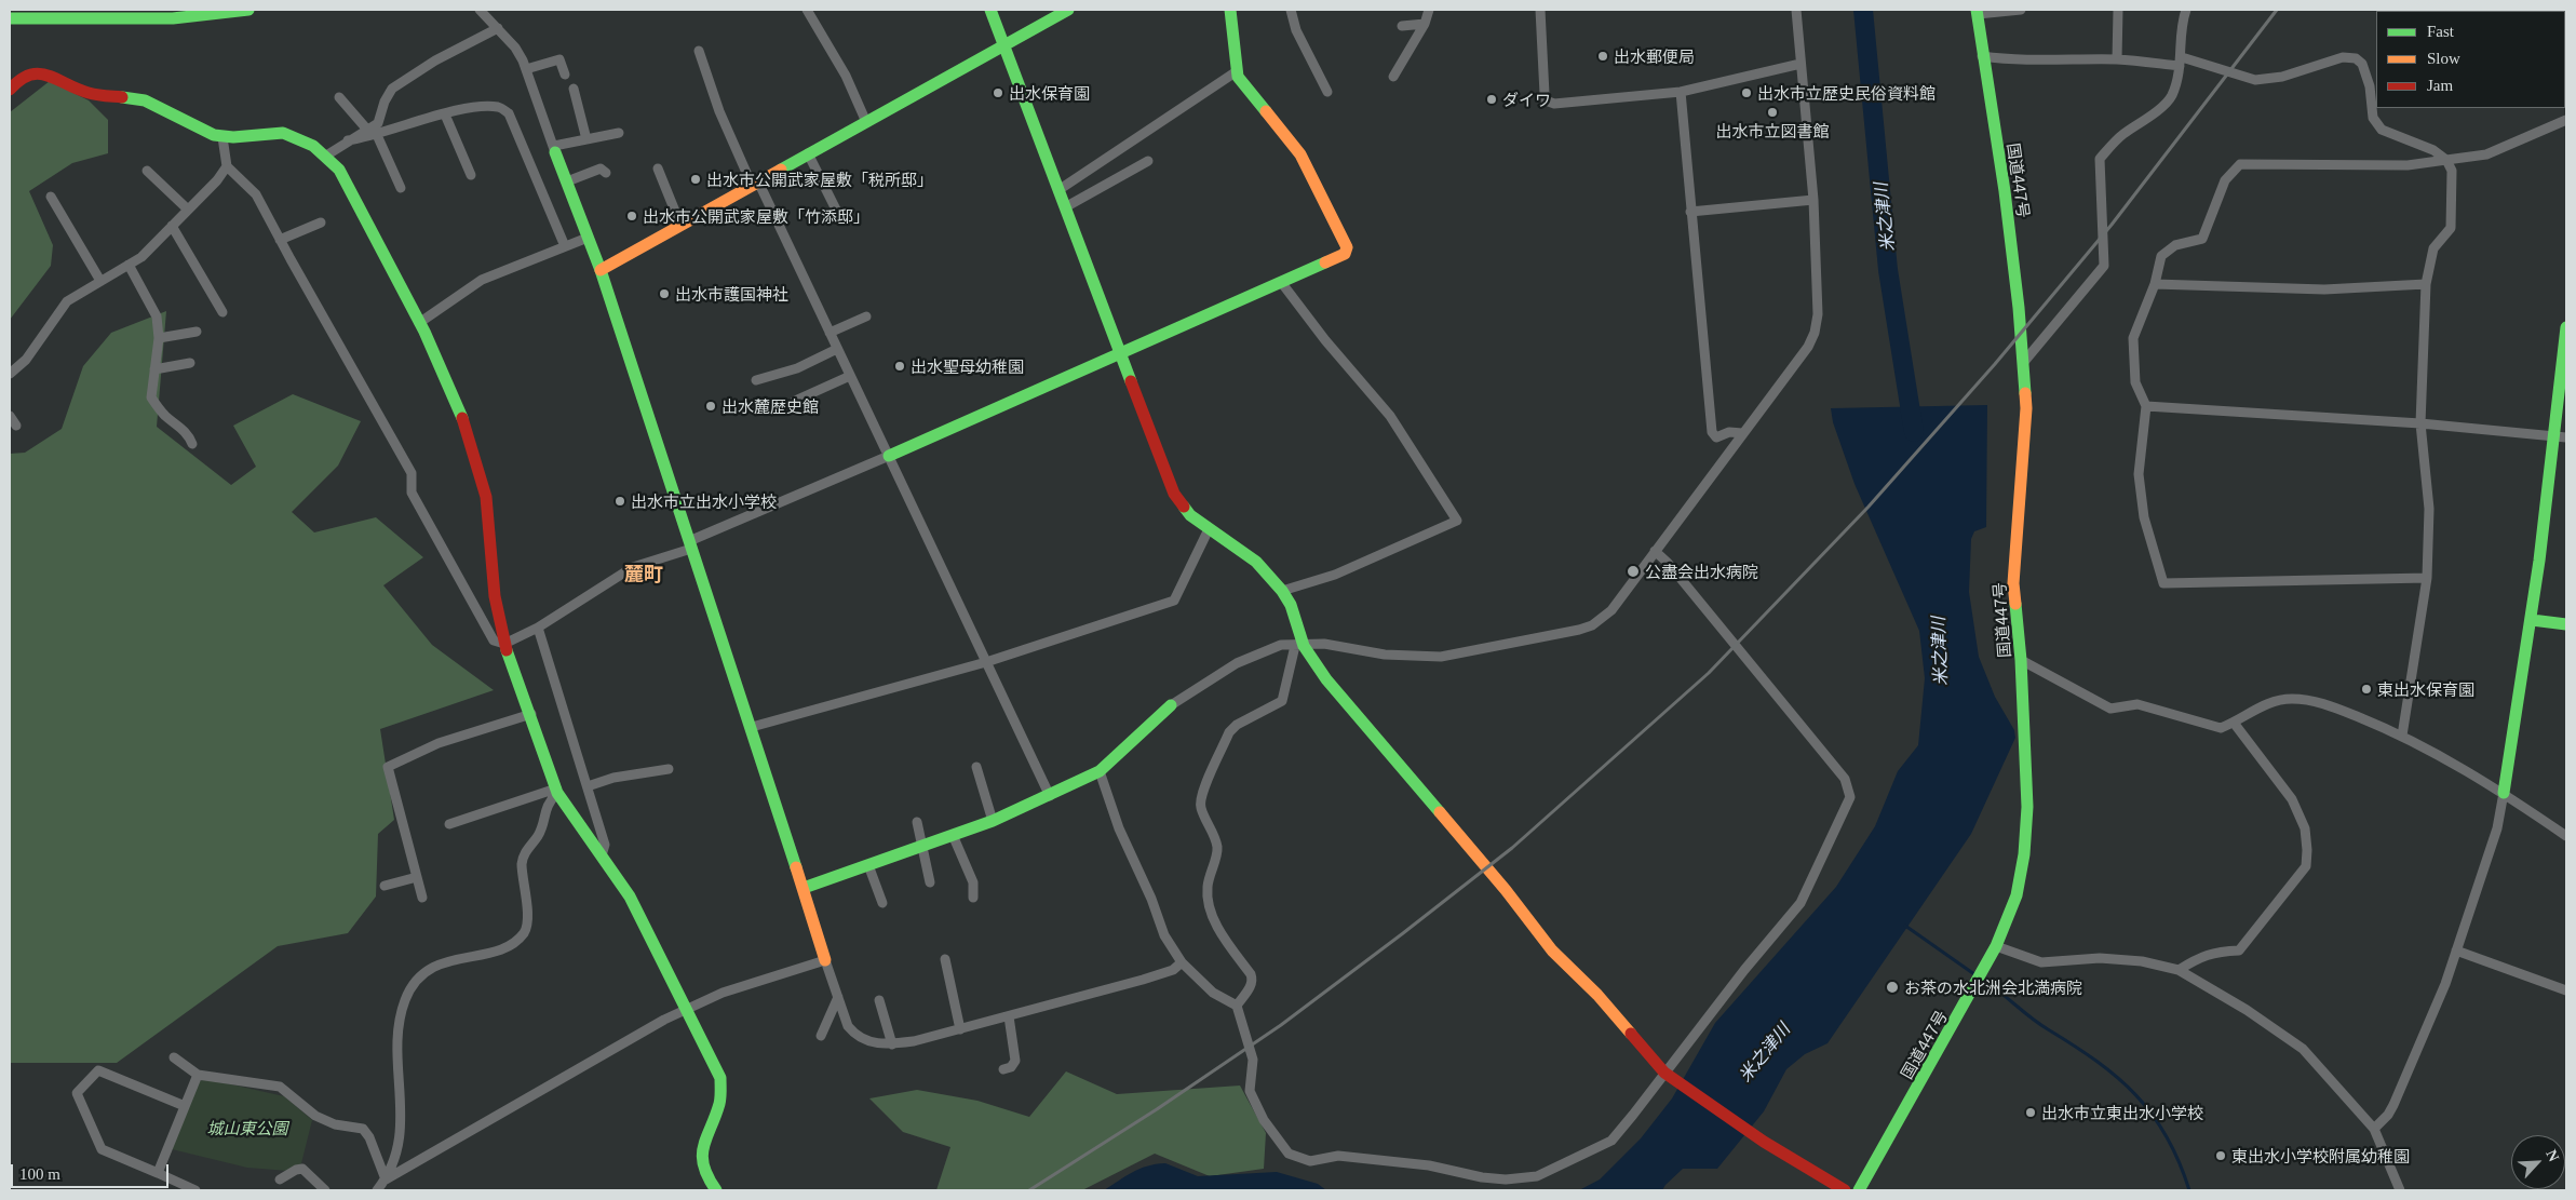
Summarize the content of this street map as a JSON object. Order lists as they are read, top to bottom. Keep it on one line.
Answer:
{"streets":{"main road":["国道447号"]},"districts":["麓町"],"water":["米之津川"],"parks":["城山東公園"],"places":["出水郵便局","出水保育園","出水市立歴史民俗資料館","ダイワ","出水市立図書館","出水市公開武家屋敷「税所邸」","出水市公開武家屋敷「竹添邸」","出水市護国神社","出水聖母幼稚園","出水麓歴史館","出水市立出水小学校","公盡会出水病院","東出水保育園","お茶の水北洲会北満病院","出水市立東出水小学校","東出水小学校附属幼稚園"],"legend":["Fast","Slow","Jam"],"scale_bar":"100 m","north":"top right"}
